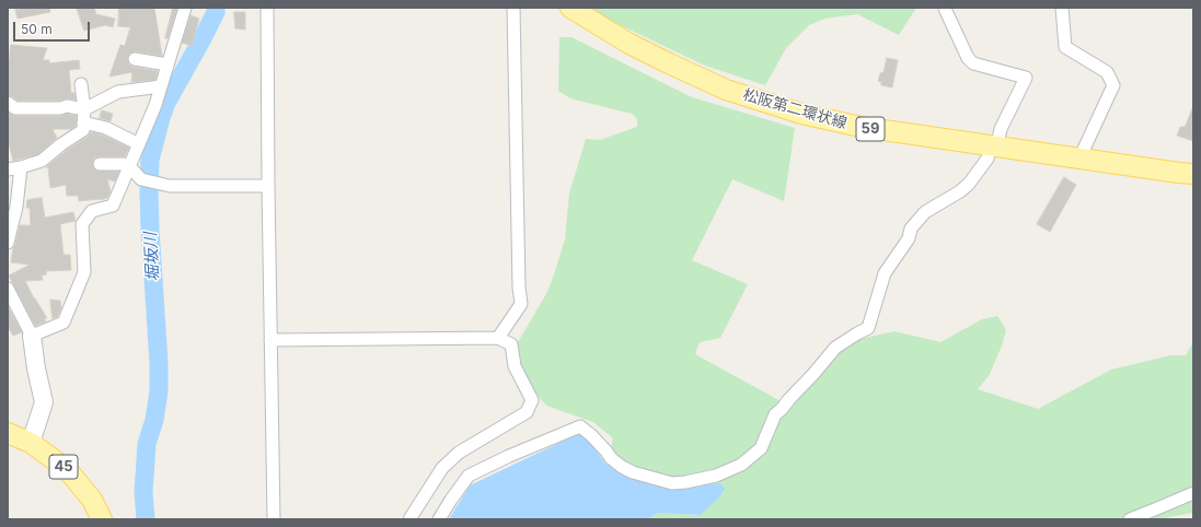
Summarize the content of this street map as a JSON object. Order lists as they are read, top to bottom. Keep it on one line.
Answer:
{"streets":{"main road":["松阪第二環状線","59","45"]},"water":["堀坂川"],"scale_bar":"50 m"}
